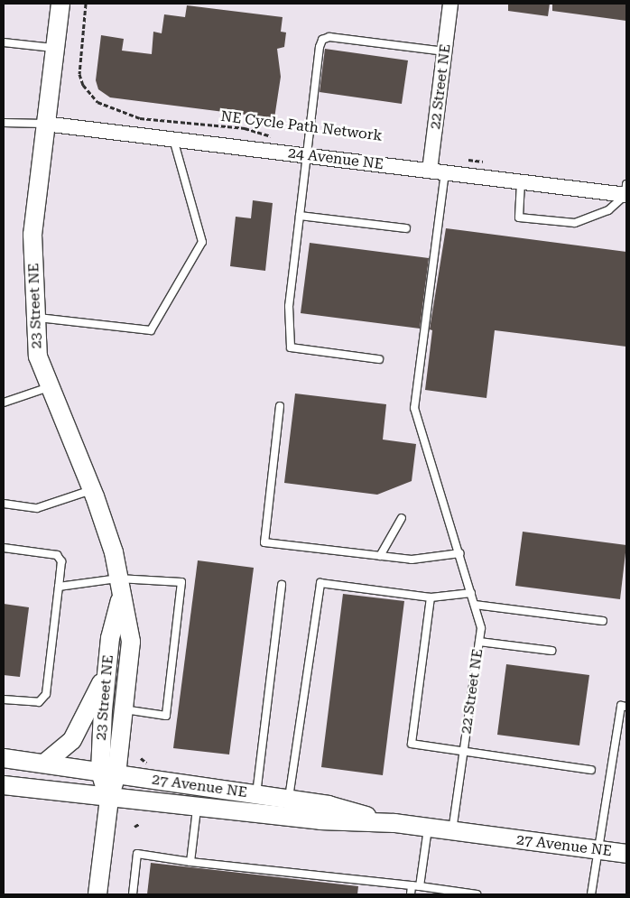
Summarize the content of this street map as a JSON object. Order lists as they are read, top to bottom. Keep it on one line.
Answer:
{"streets":{"street":["22 Street NE","24 Avenue NE","23 Street NE","27 Avenue NE"],"path":["NE Cycle Path Network"]},"crossings":[["22 Street NE","24 Avenue NE"],["22 Street NE","27 Avenue NE"],["24 Avenue NE","23 Street NE"],["23 Street NE","27 Avenue NE"]]}
